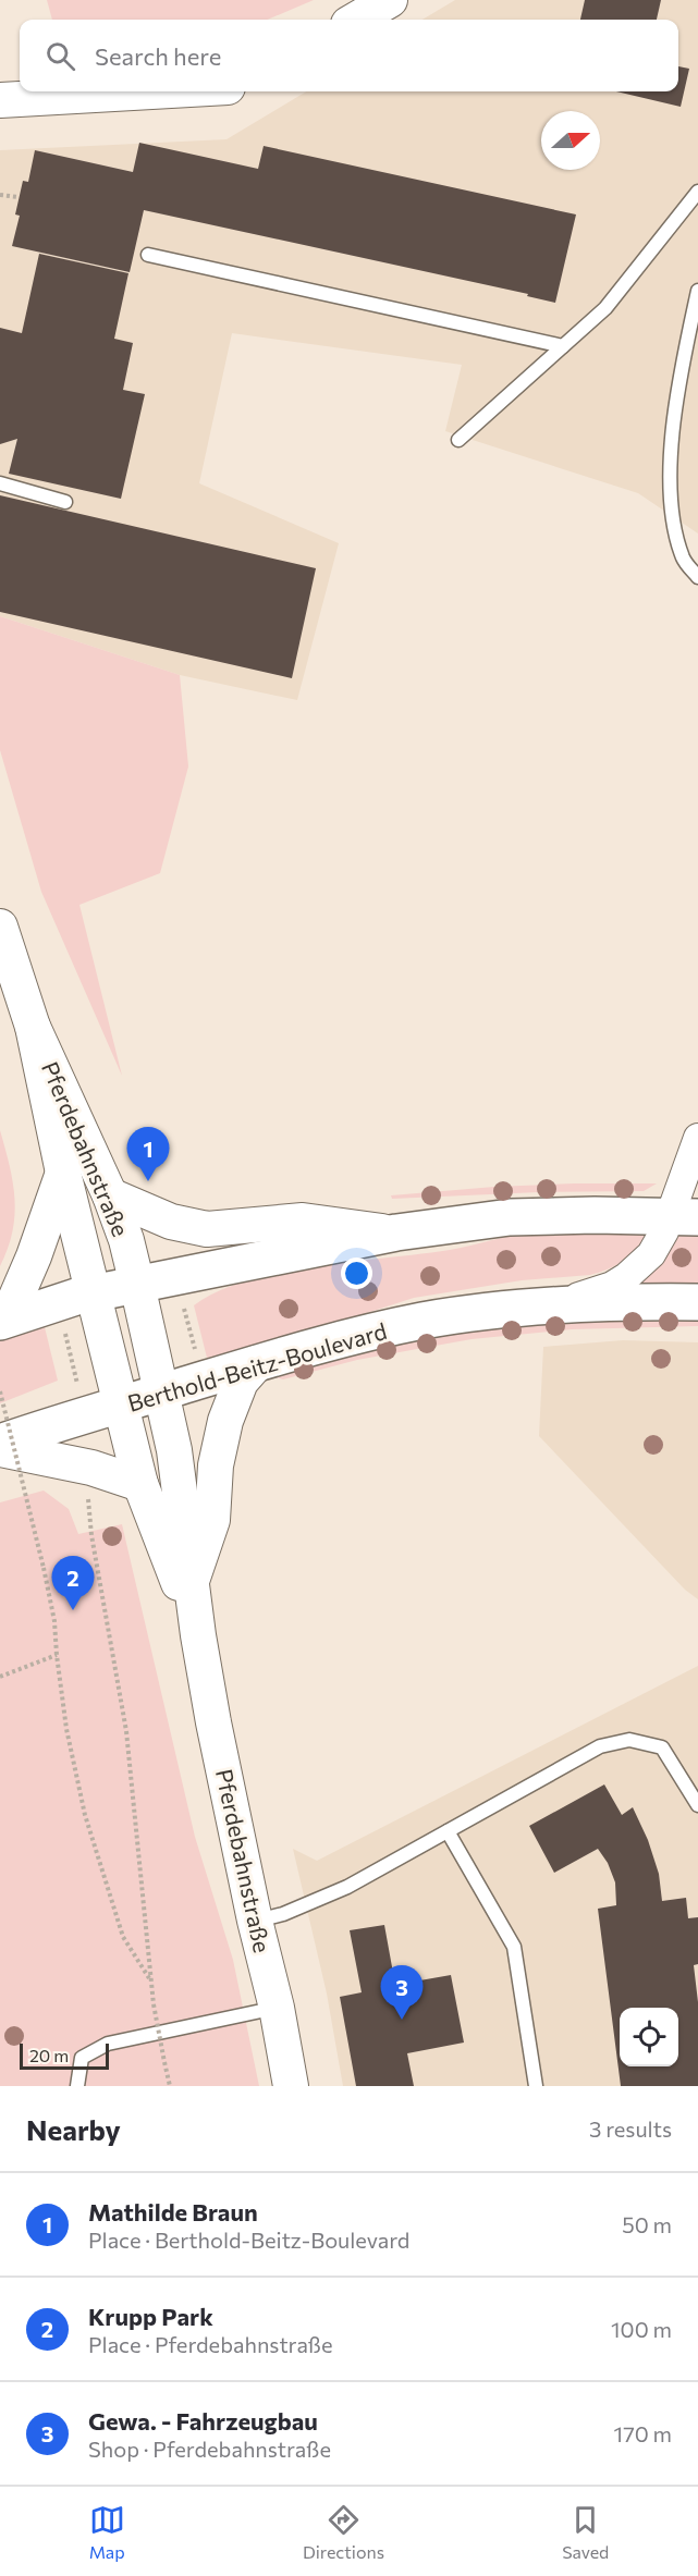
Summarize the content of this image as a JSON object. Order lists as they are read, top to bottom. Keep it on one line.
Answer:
{"streets":{"main road":["Berthold-Beitz-Boulevard"],"street":["Pferdebahnstraße"]},"crossings":[["Pferdebahnstraße","Berthold-Beitz-Boulevard"]],"scale_bar":"20 m","north":"right","page":{"search":"Search here","pins":["1","2","3"],"scale":"20 m","heading":["Nearby","3 results"],"list":[{"mark":"1","name":"Mathilde Braun","note":"Place · Berthold-Beitz-Boulevard","value":"50 m"},{"mark":"2","name":"Krupp Park","note":"Place · Pferdebahnstraße","value":"100 m"},{"mark":"3","name":"Gewa. - Fahrzeugbau","note":"Shop · Pferdebahnstraße","value":"170 m"}],"nav":["Map","Directions","Saved"]}}
